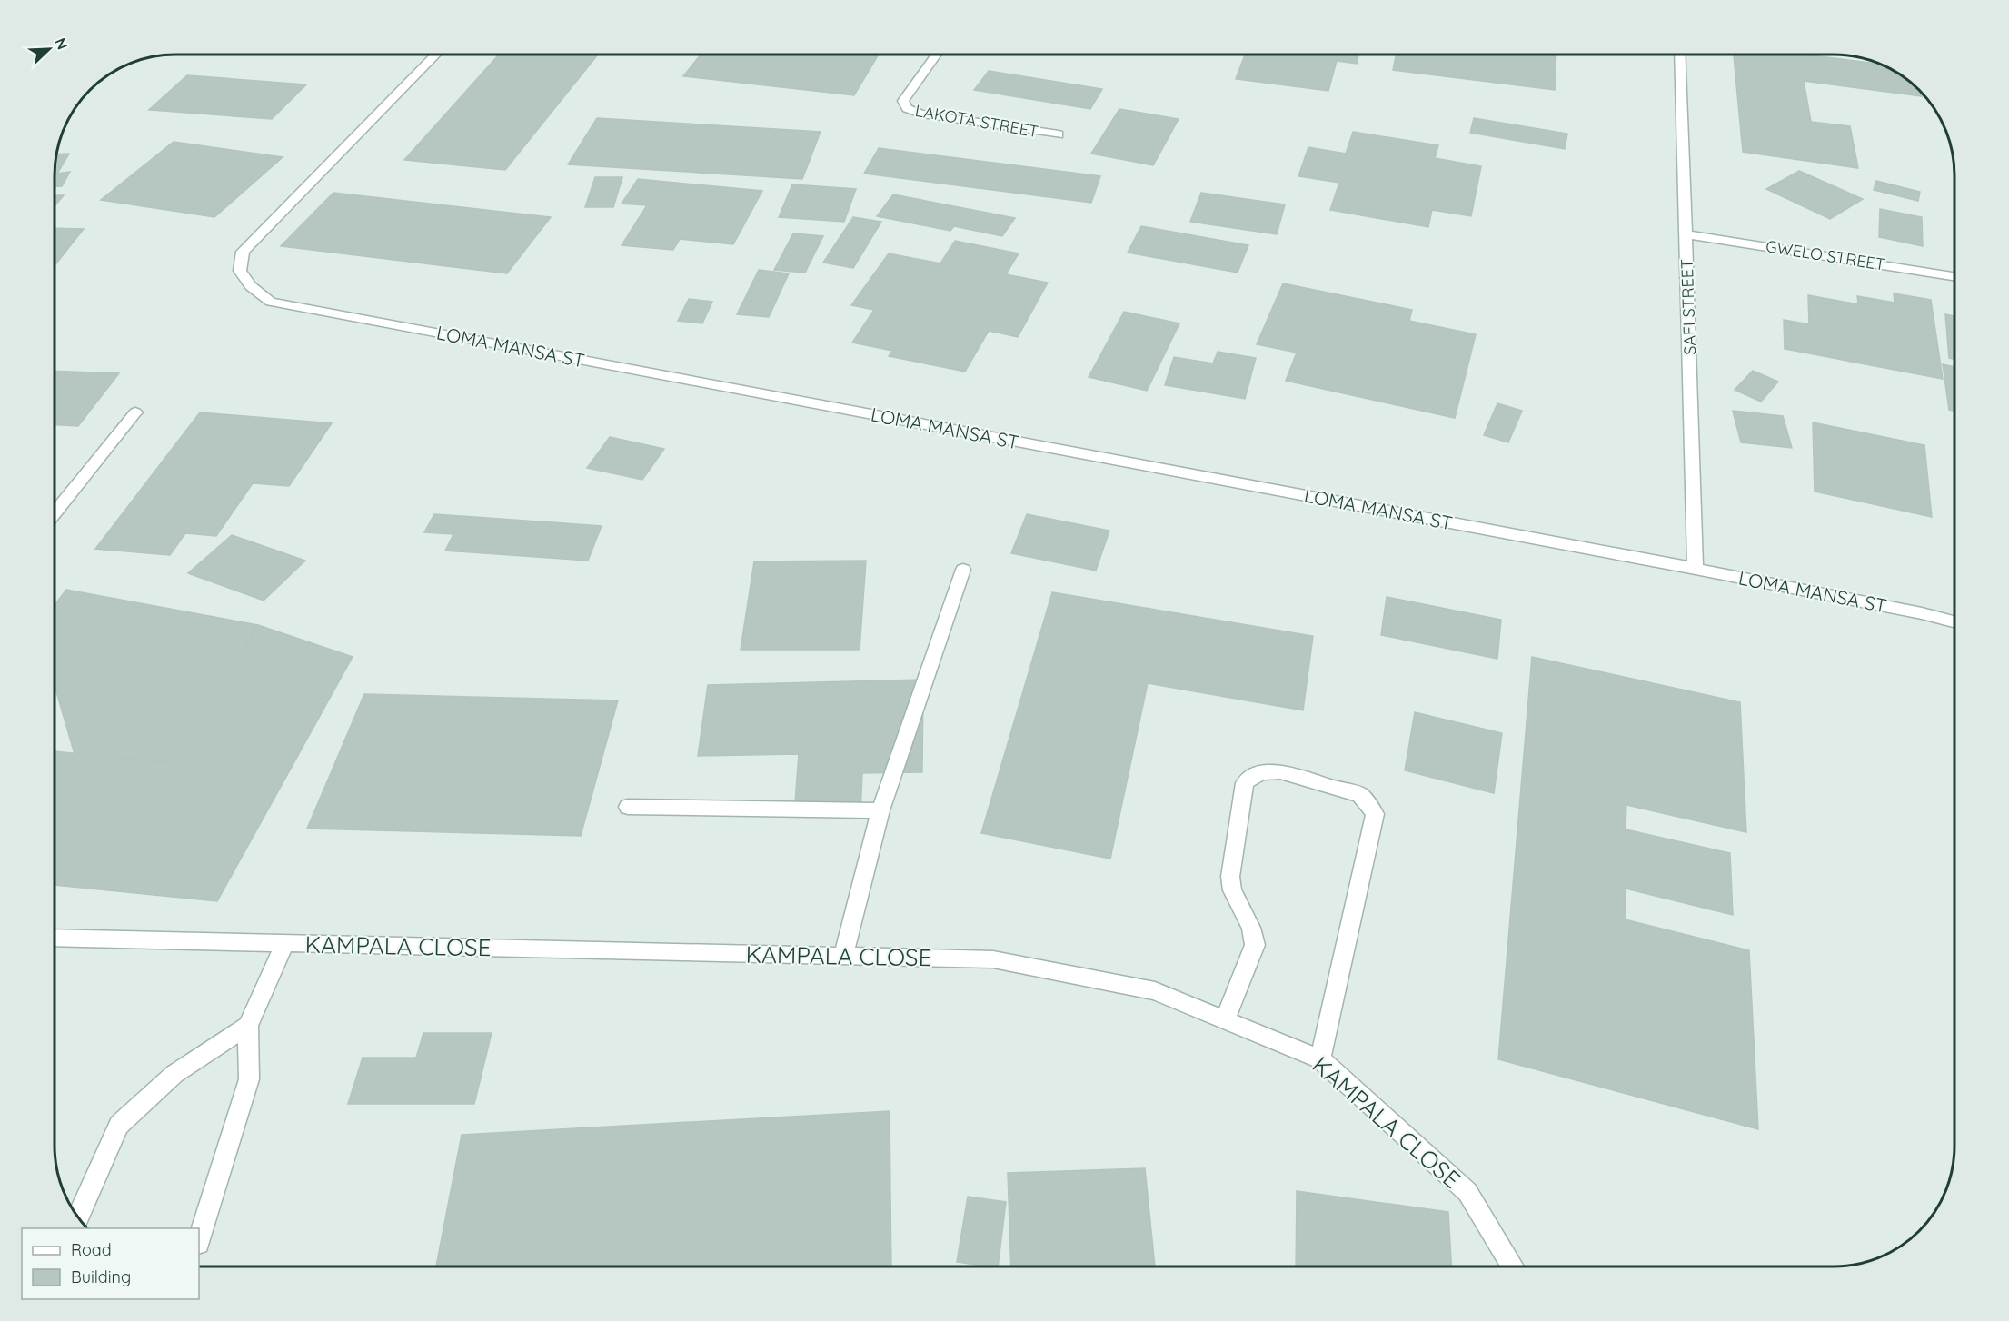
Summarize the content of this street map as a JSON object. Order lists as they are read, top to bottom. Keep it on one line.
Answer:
{"streets":{"street":["LAKOTA STREET","GWELO STREET","SAFI STREET","LOMA MANSA ST","KAMPALA CLOSE"]},"crossings":[["GWELO STREET","SAFI STREET"],["SAFI STREET","LOMA MANSA ST"]],"legend":["Road","Building"],"north":"top right"}
